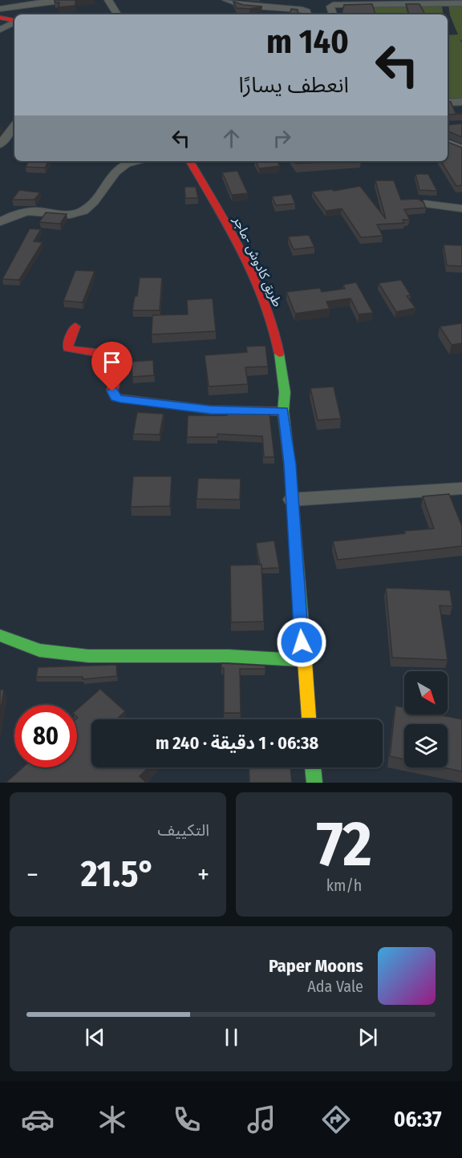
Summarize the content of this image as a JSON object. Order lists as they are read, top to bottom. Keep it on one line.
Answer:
{"streets":{"main road":["طريق كادوش -ماجر"]},"north":"bottom right","page":{"turn":["140 m","انعطف يسارًا"],"limit":"80","trip":"06:38 · 1 دقيقة · 240 m","tile":[["72","km/h"],"التكييف"],"heat":["−","21.5°","+"],"song":["Paper Moons","Ada Vale"],"tabs":"06:37"}}
